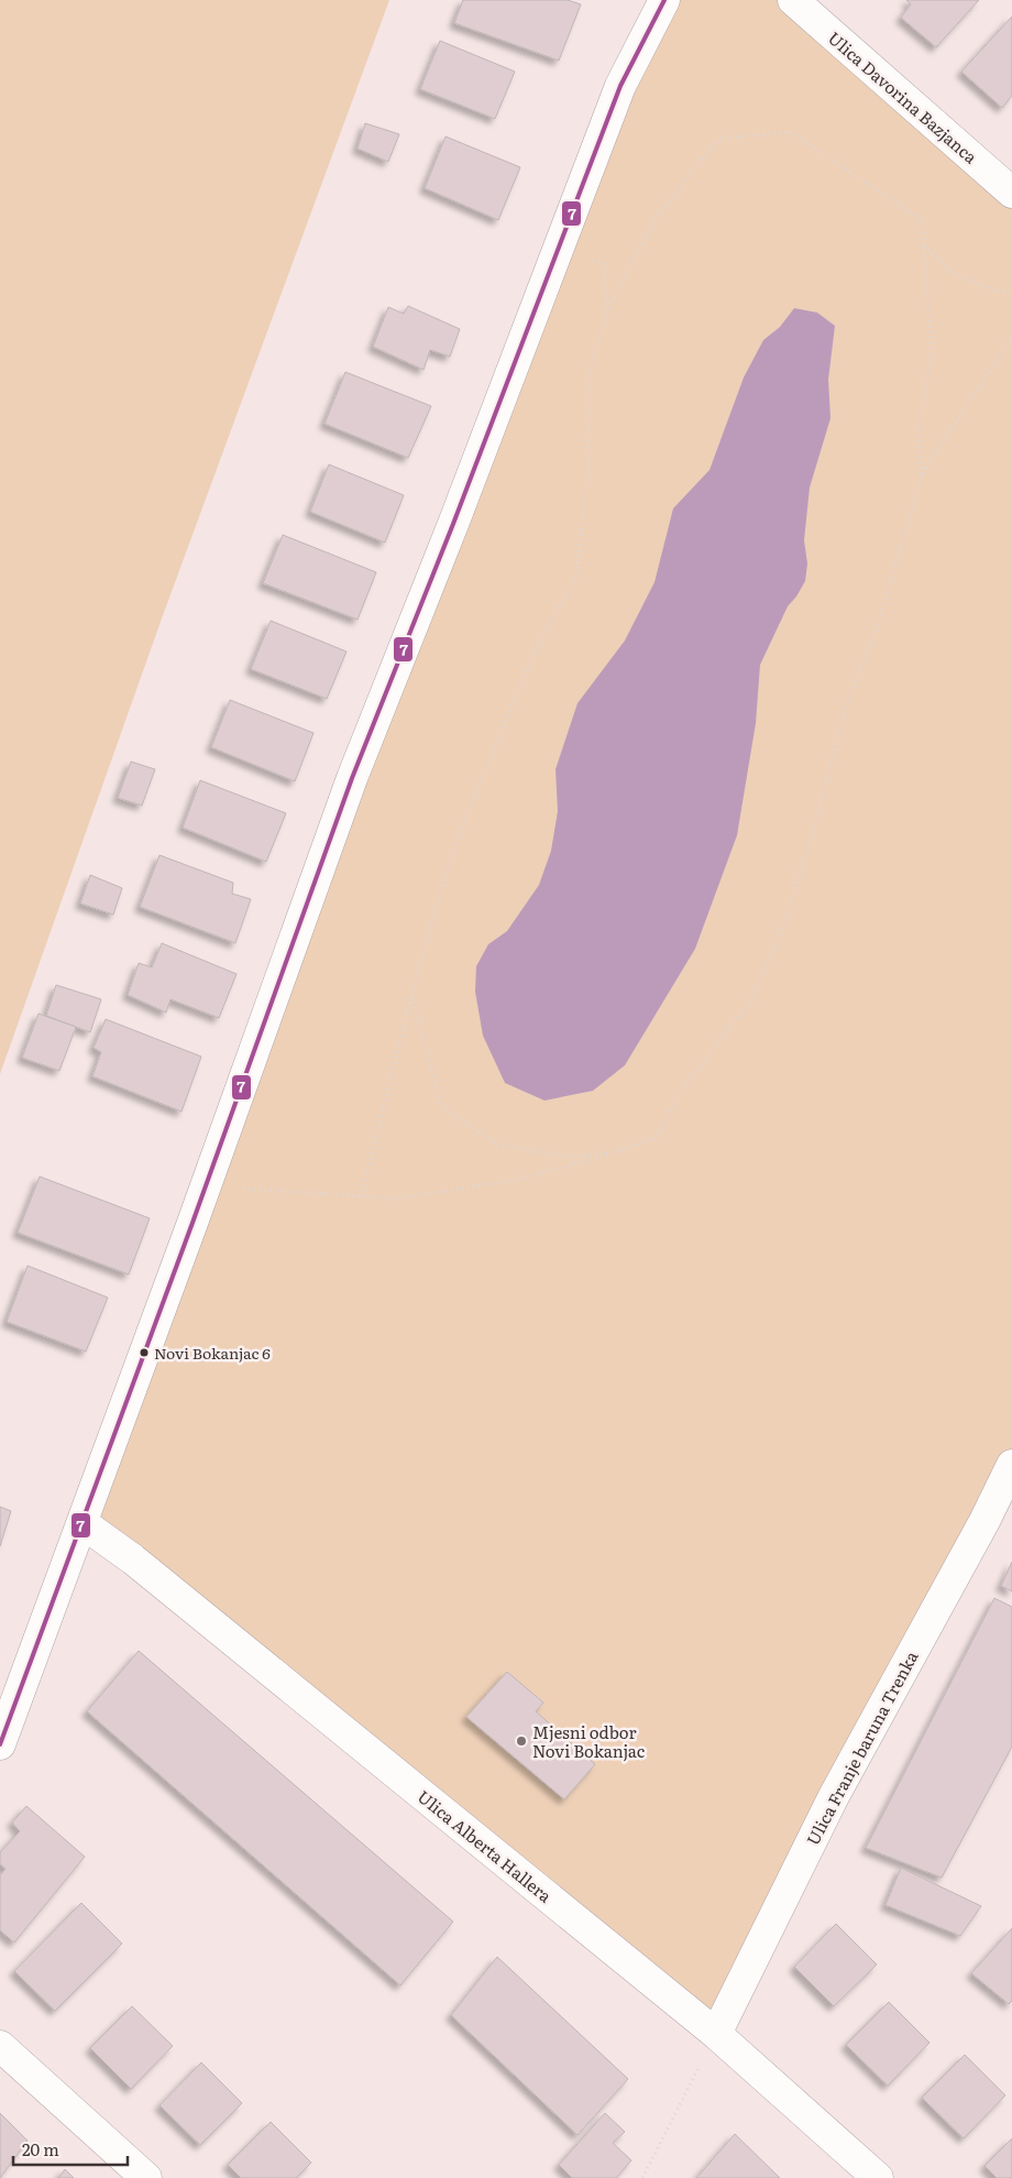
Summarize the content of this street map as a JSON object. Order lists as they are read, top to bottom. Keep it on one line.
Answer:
{"streets":{"street":["Ulica Davorina Bazjanca","Ulica Franje baruna Trenka","Ulica Alberta Hallera"]},"crossings":[["Ulica Franje baruna Trenka","Ulica Alberta Hallera"]],"places":["Novi Bokanjac 6","Mjesni odbor Novi Bokanjac"],"lines":["transit line 7"],"scale_bar":"20 m"}
